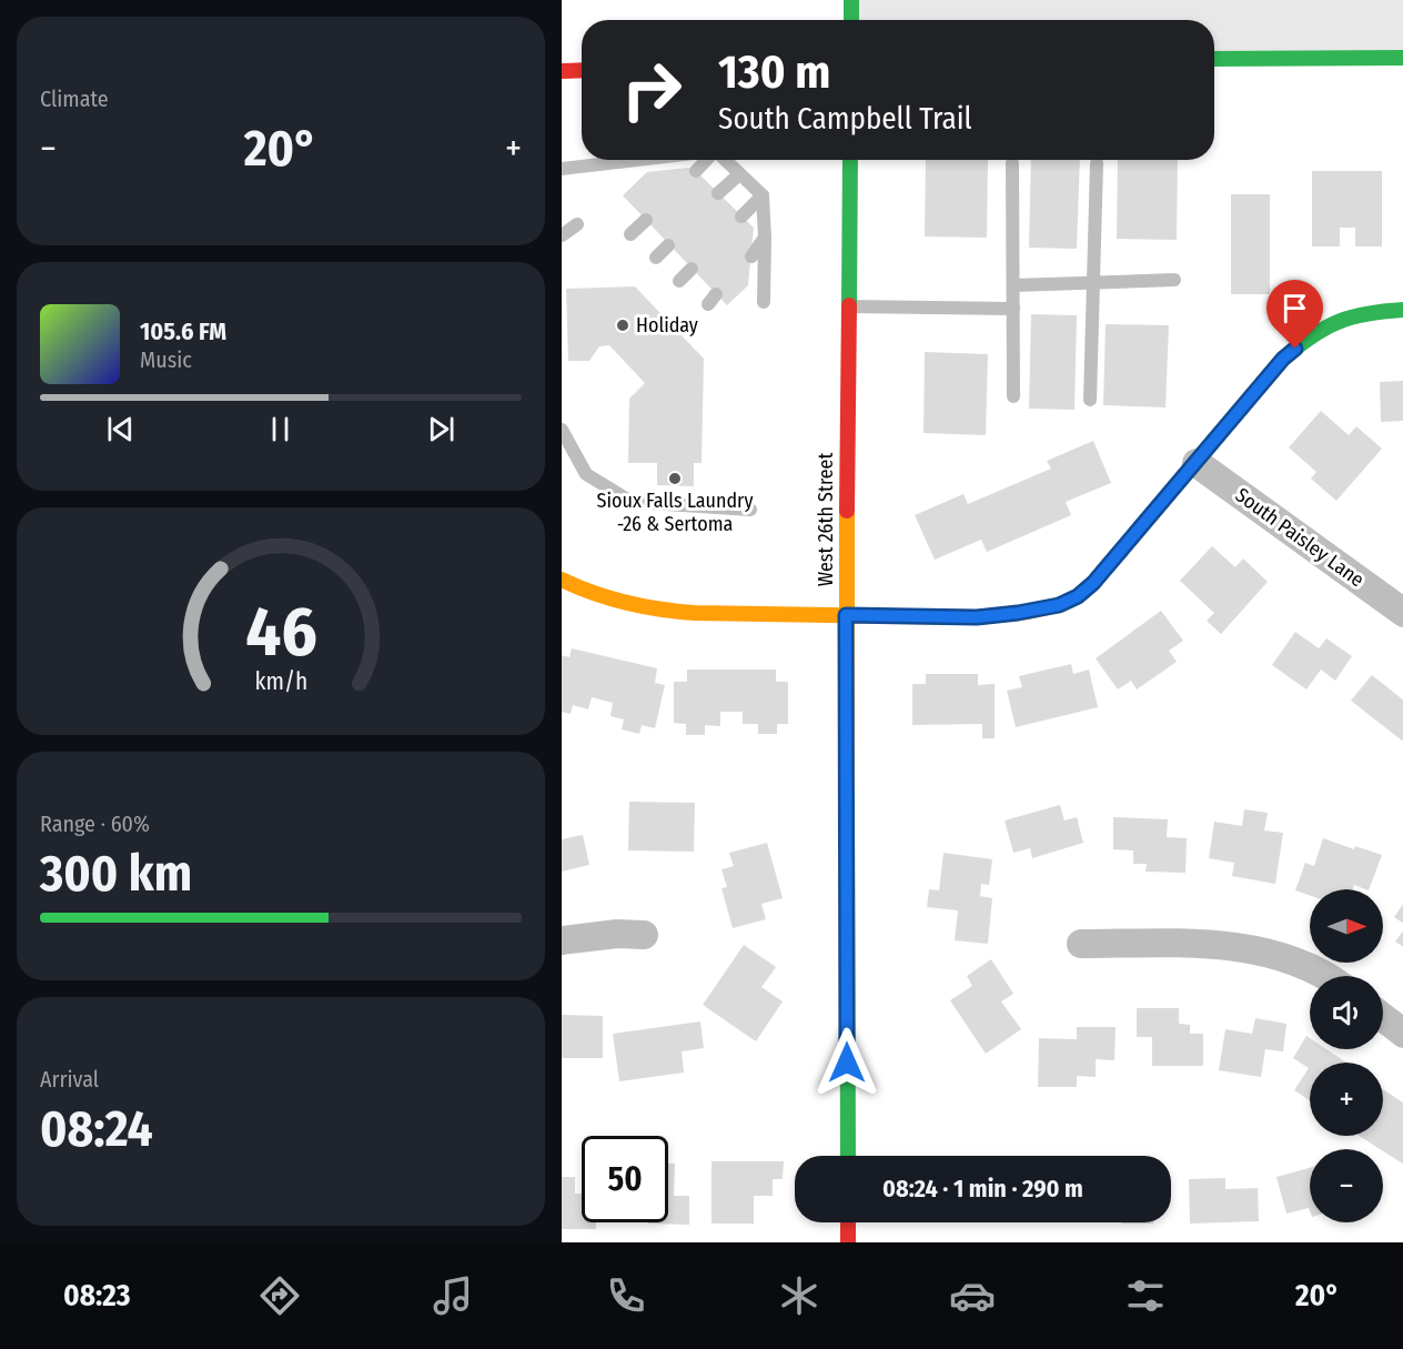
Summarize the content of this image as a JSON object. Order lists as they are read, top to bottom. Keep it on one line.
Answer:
{"streets":{"main road":["West 26th Street"],"street":["South Paisley Lane"]},"places":["Holiday","Sioux Falls Laundry -26 & Sertoma"],"north":"right","page":{"tile":["Climate",["Range · 60%","300 km"],["Arrival","08:24"]],"turn":["130 m","South Campbell Trail"],"heat":["−","20°","+"],"song":["105.6 FM","Music"],"map_buttons":["+","−"],"limit":"50","trip":"08:24 · 1 min · 290 m","tabs":["08:23","20°"],"gauge":["46","km/h"]}}
